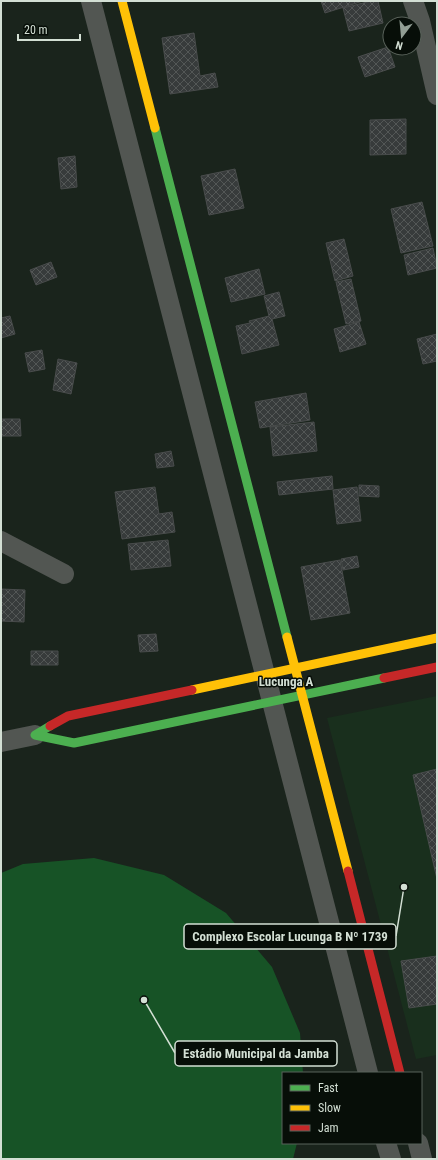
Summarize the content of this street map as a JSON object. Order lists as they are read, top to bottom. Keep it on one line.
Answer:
{"districts":["Lucunga A"],"places":["Complexo Escolar Lucunga B Nº 1739","Estádio Municipal da Jamba"],"legend":["Fast","Slow","Jam"],"scale_bar":"20 m","north":"bottom"}
